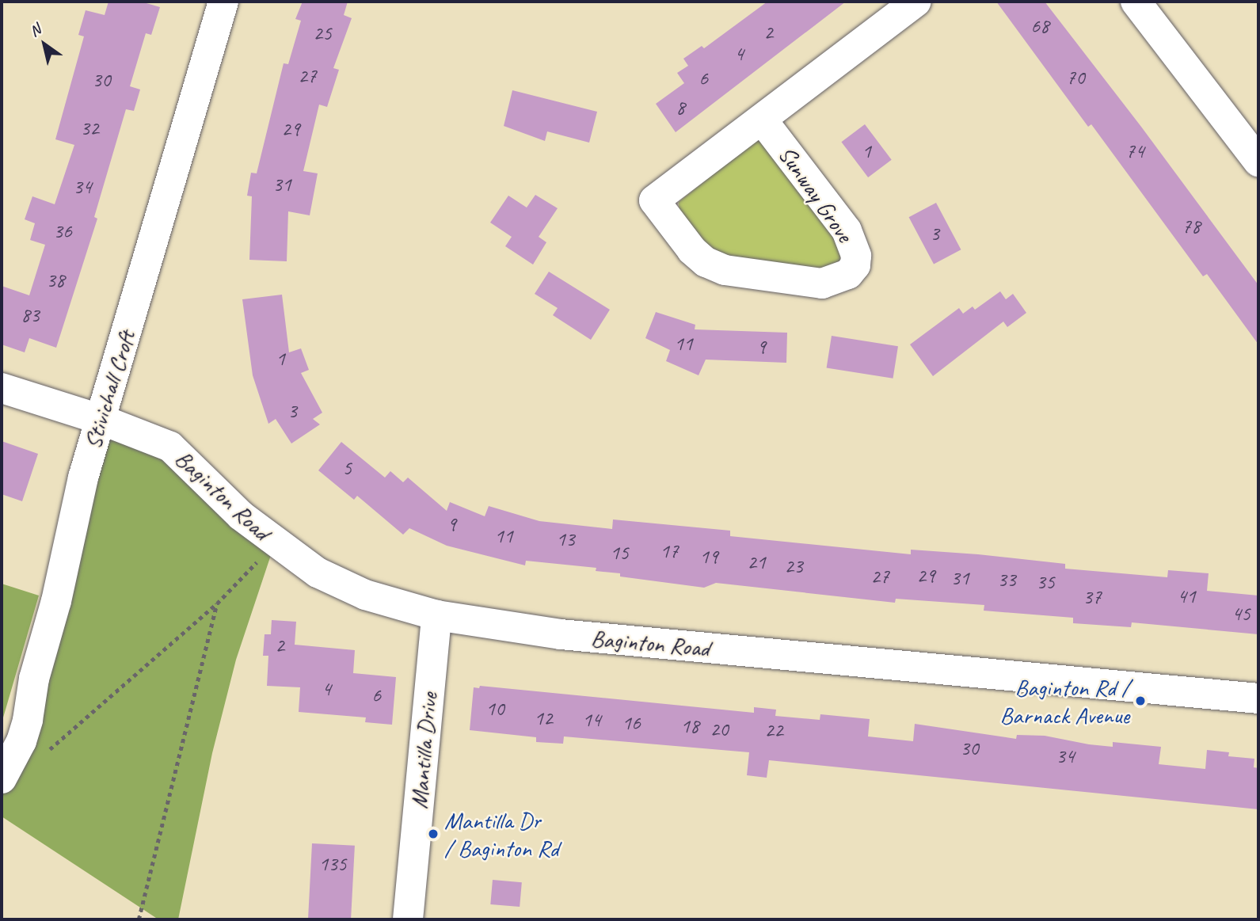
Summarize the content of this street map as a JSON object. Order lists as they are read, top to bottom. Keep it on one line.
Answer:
{"streets":{"street":["Sunway Grove","Stivichall Croft","Baginton Road","Mantilla Drive"]},"crossings":[["Stivichall Croft","Baginton Road"],["Baginton Road","Mantilla Drive"]],"places":["Baginton Rd / Barnack Avenue","Mantilla Dr / Baginton Rd"],"house_numbers":["68","2","25","4","27","70","6","30","8","32","29","1","74","31","34","78","36","3","38","83","11","9","1","3","5","9","11","13","17","15","19","21","23","29","27","31","33","35","41","37","45","2","4","6","10","12","14","16","18","20","22","30","34","135"],"north":"top left"}
